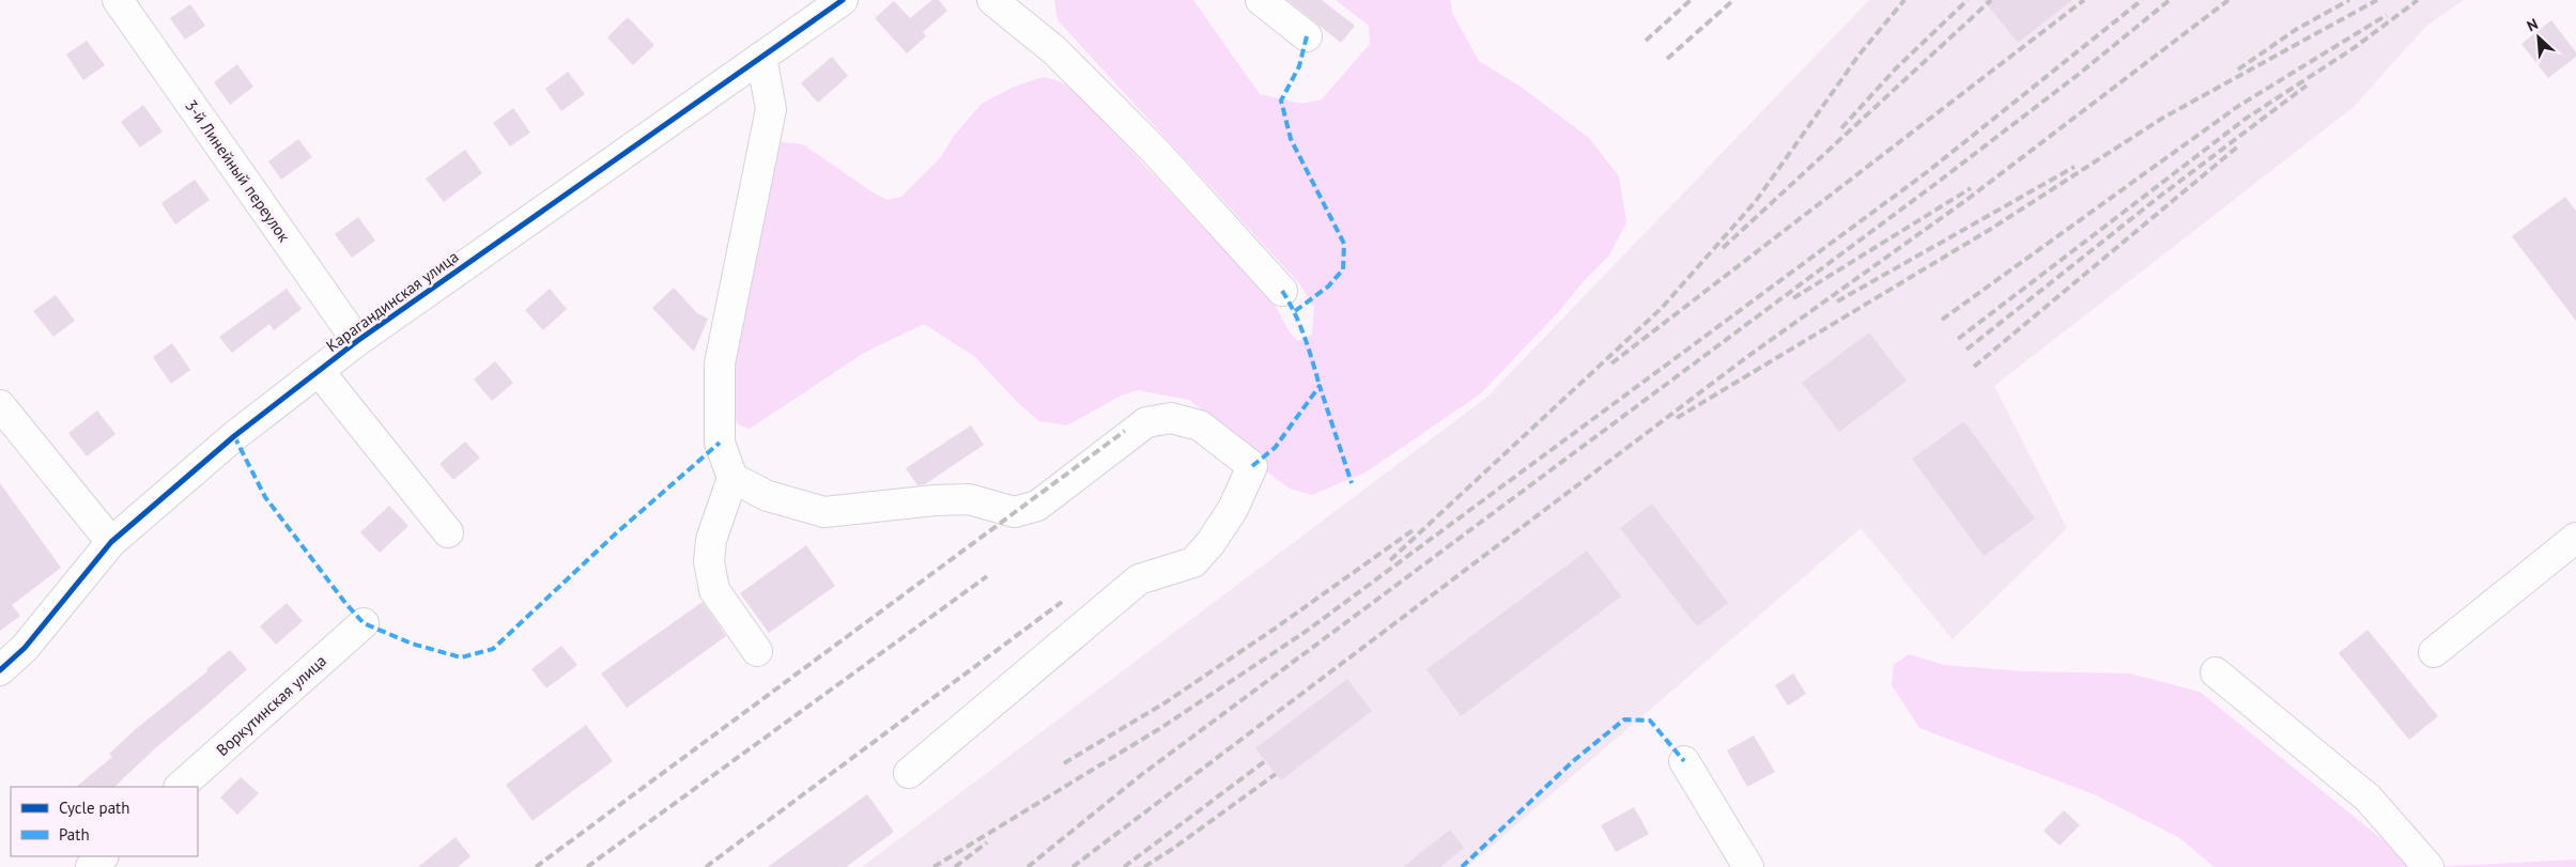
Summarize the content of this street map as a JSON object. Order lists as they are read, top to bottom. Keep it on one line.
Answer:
{"streets":{"street":["3-й Линейный переулок","Карагандинская улица","Воркутинская улица"]},"crossings":[["3-й Линейный переулок","Карагандинская улица"]],"legend":["Cycle path","Path"],"north":"top left"}
